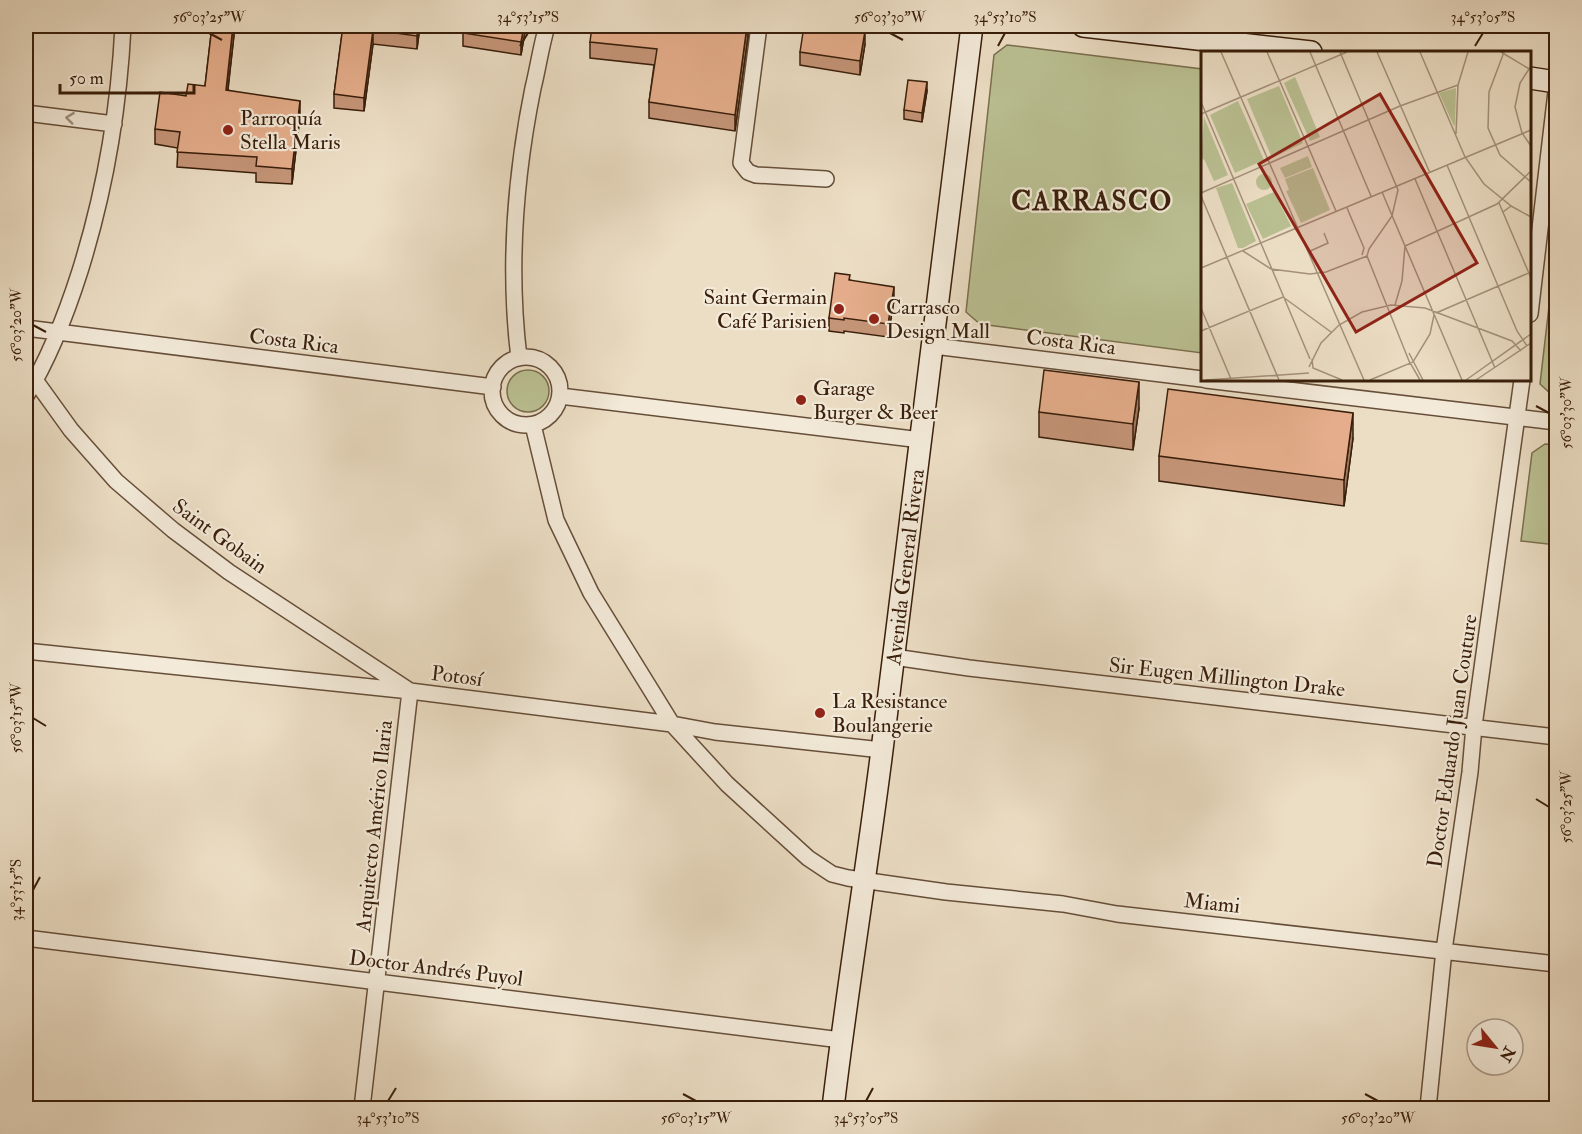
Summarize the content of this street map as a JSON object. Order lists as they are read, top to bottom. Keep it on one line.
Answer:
{"streets":{"main road":["Avenida General Rivera"],"street":["Costa Rica","Saint Gobain","Potosí","Sir Eugen Millington Drake","Doctor Eduardo Juan Couture","Arquitecto Américo Ilaria","Miami","Doctor Andrés Puyol"]},"crossings":[["Costa Rica","Avenida General Rivera"],["Costa Rica","Doctor Eduardo Juan Couture"],["Costa Rica","Miami"],["Saint Gobain","Potosí"],["Saint Gobain","Arquitecto Américo Ilaria"],["Avenida General Rivera","Potosí"],["Avenida General Rivera","Sir Eugen Millington Drake"],["Avenida General Rivera","Miami"],["Avenida General Rivera","Doctor Andrés Puyol"],["Potosí","Arquitecto Américo Ilaria"],["Potosí","Miami"],["Sir Eugen Millington Drake","Doctor Eduardo Juan Couture"],["Doctor Eduardo Juan Couture","Miami"],["Arquitecto Américo Ilaria","Doctor Andrés Puyol"]],"districts":["CARRASCO"],"places":["Parroquía Stella Maris","Saint Germain Café Parisien","Carrasco Design Mall","Garage Burger & Beer","La Resistance Boulangerie"],"scale_bar":"50 m","north":"bottom right","coordinates":["56°03'25\"W","34°53'15\"S","56°03'30\"W","34°53'10\"S","34°53'05\"S","56°03'20\"W","56°03'15\"W"]}
